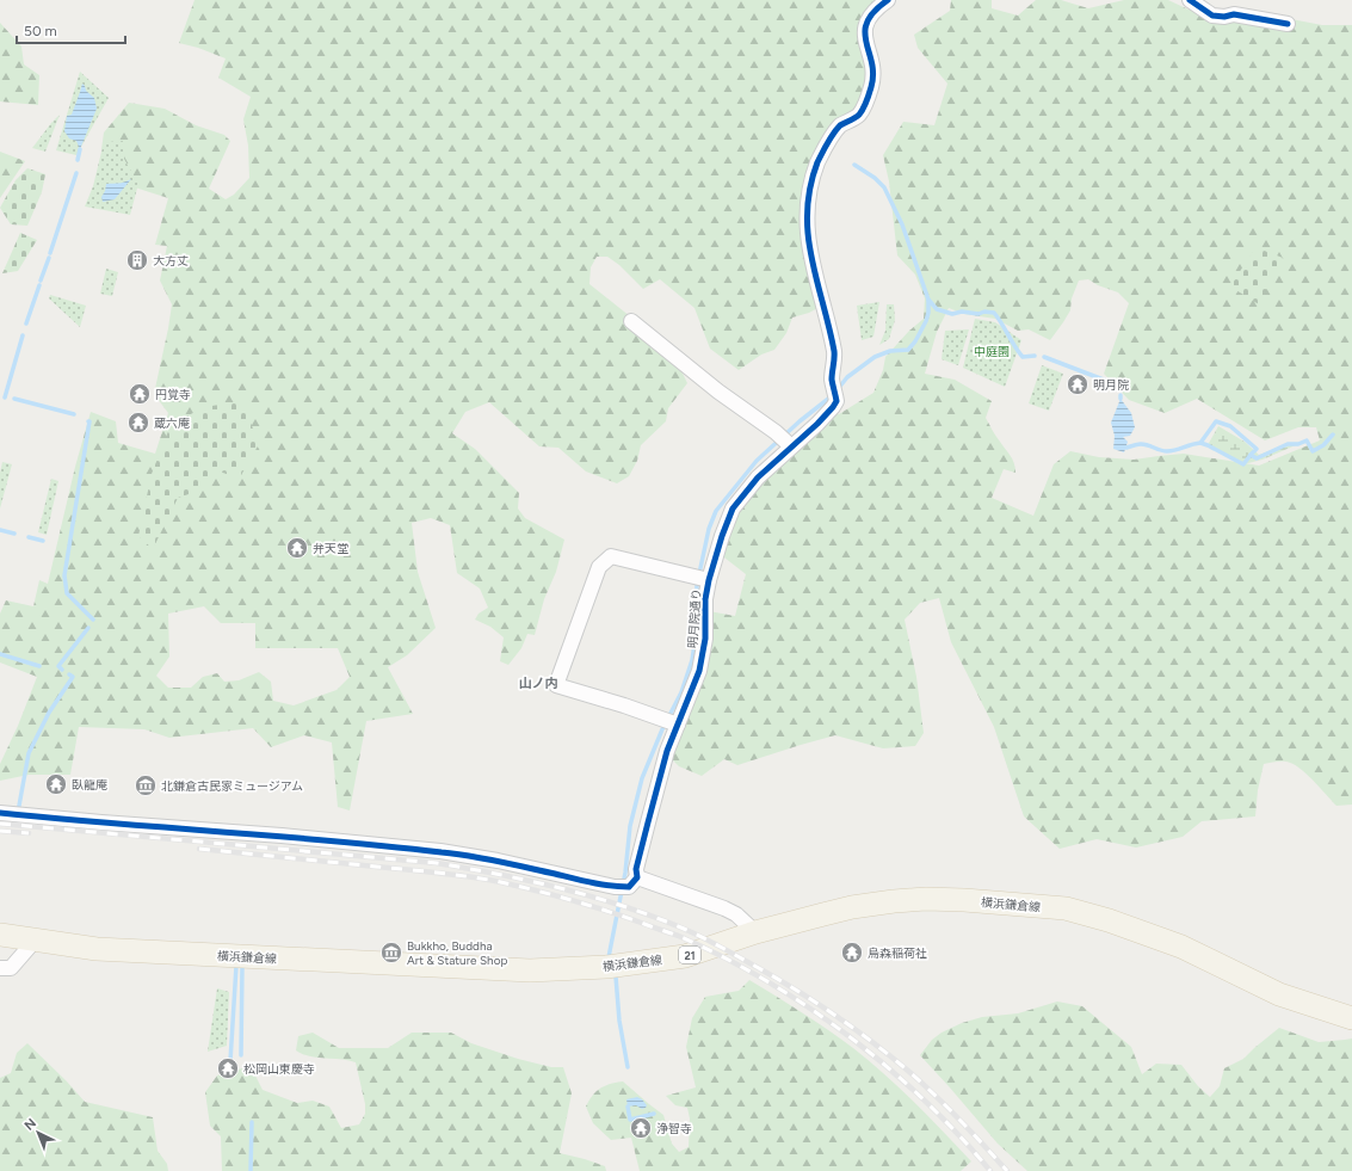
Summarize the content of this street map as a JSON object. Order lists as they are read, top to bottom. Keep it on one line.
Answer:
{"streets":{"main road":["横浜鎌倉線","21"],"street":["明月院通り"]},"districts":["山ノ内"],"parks":["中庭園"],"places":{"building":["大方丈"],"temple":["明月院","円覚寺","蔵六庵","弁天堂","臥龍庵","烏森稲荷社","松岡山東慶寺","浄智寺"],"museum":["北鎌倉古民家ミュージアム","Bukkho, Buddha Art & Stature Shop"]},"scale_bar":"50 m","north":"top left"}
